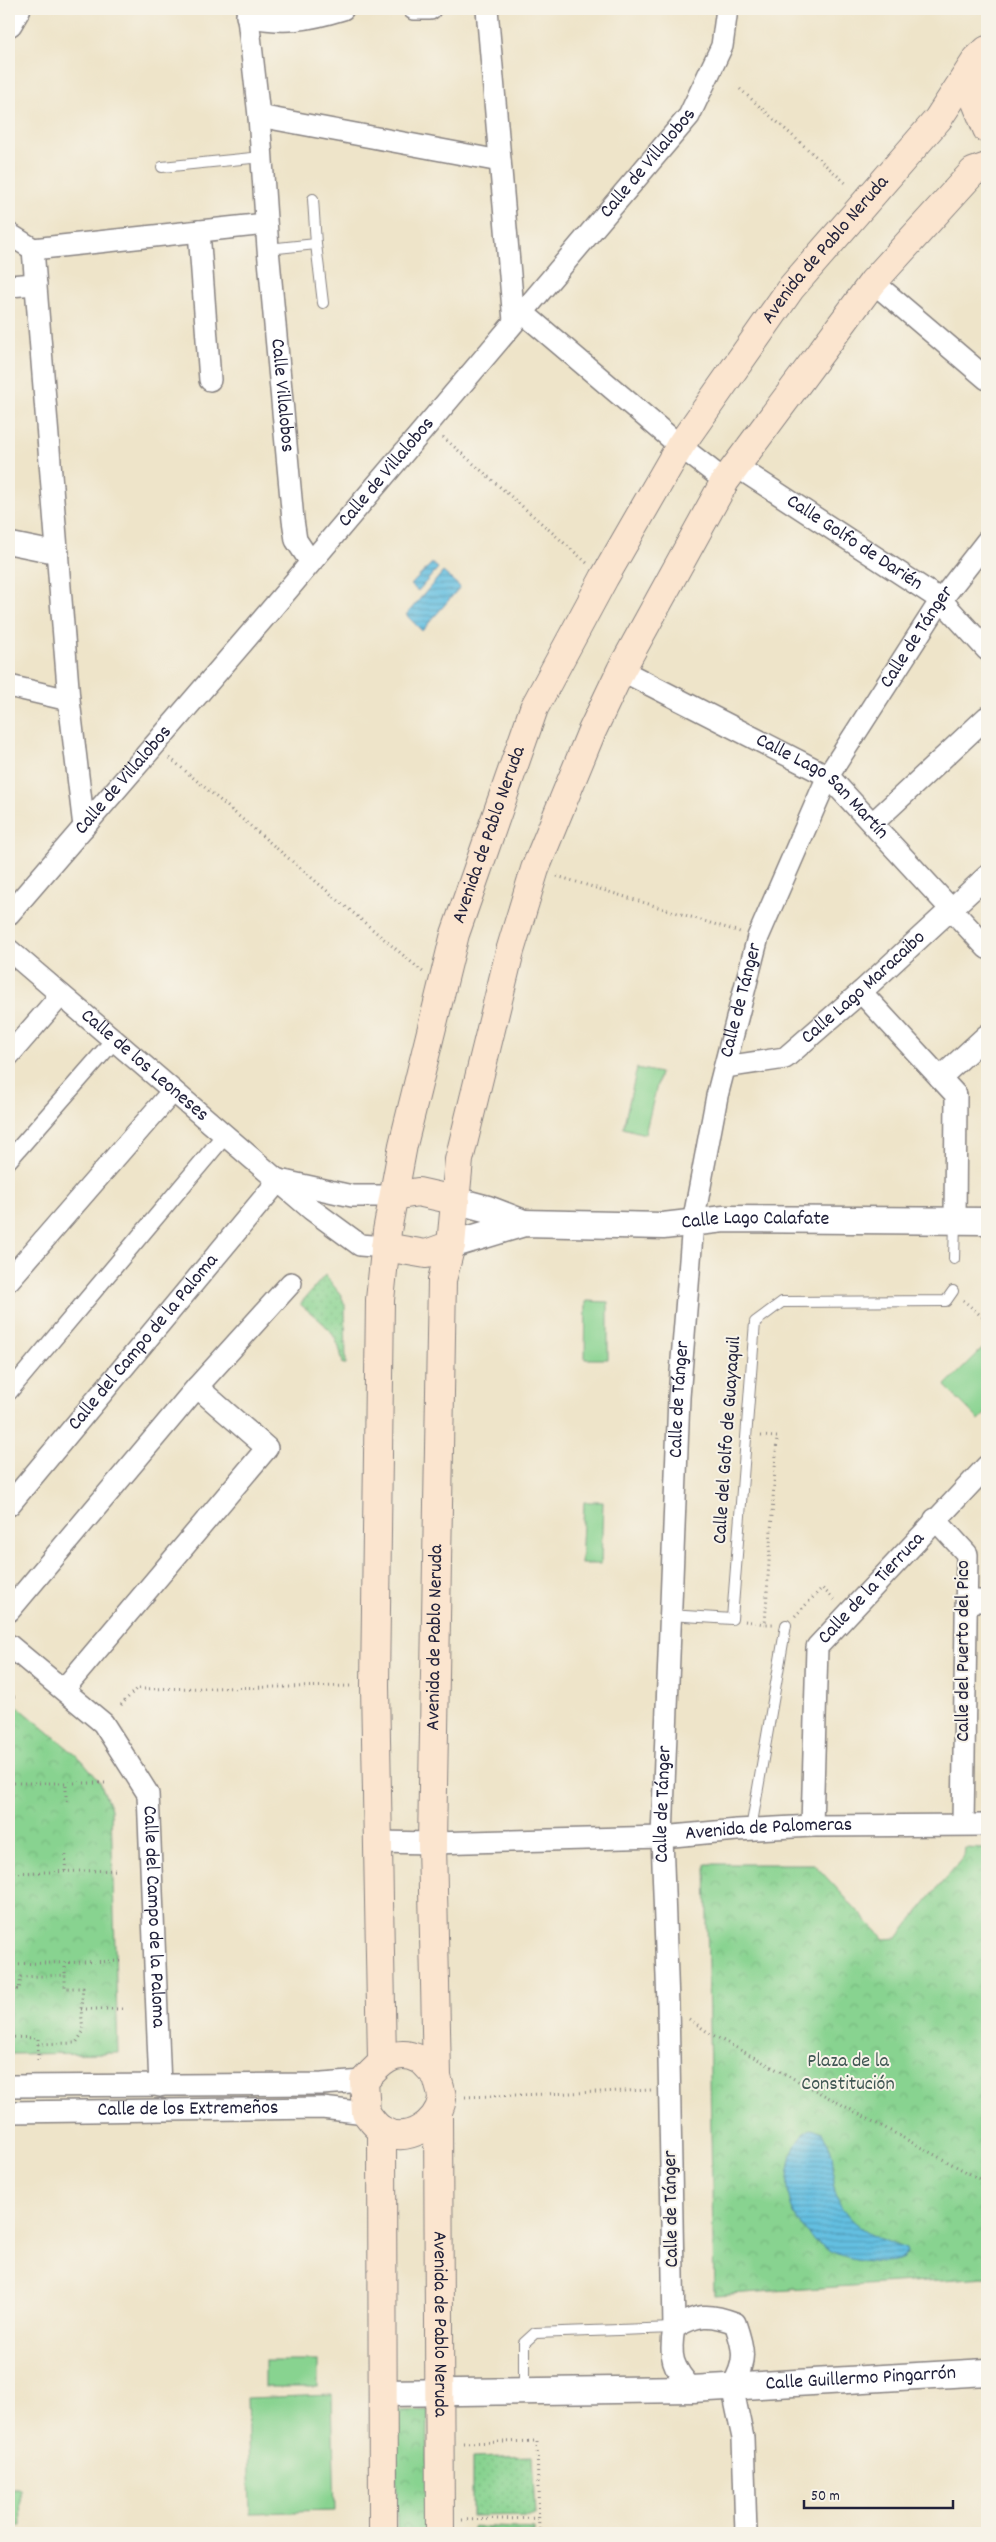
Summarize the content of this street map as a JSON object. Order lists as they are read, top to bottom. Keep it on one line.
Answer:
{"streets":{"main road":["Avenida de Pablo Neruda"],"street":["Calle de Villalobos","Calle Villalobos","Calle Golfo de Darién","Calle de Tánger","Calle Lago San Martín","Calle Lago Maracaibo","Calle de los Leoneses","Calle Lago Calafate","Calle del Campo de la Paloma","Calle de la Tierruca","Calle del Puerto del Pico","Avenida de Palomeras","Calle de los Extremeños","Calle Guillermo Pingarrón"],"lane":["Calle del Golfo de Guayaquil"]},"crossings":[["Calle de Villalobos","Calle Villalobos"],["Avenida de Pablo Neruda","Calle Golfo de Darién"],["Avenida de Pablo Neruda","Calle Lago San Martín"],["Avenida de Pablo Neruda","Calle de los Leoneses"],["Avenida de Pablo Neruda","Calle Lago Calafate"],["Avenida de Pablo Neruda","Avenida de Palomeras"],["Avenida de Pablo Neruda","Calle de los Extremeños"],["Avenida de Pablo Neruda","Calle Guillermo Pingarrón"],["Calle Golfo de Darién","Calle de Tánger"],["Calle de Tánger","Calle Lago San Martín"],["Calle de Tánger","Calle Lago Maracaibo"],["Calle de Tánger","Calle Lago Calafate"],["Calle de Tánger","Calle del Golfo de Guayaquil"],["Calle de Tánger","Avenida de Palomeras"],["Calle de Tánger","Calle Guillermo Pingarrón"],["Calle Lago San Martín","Calle Lago Maracaibo"],["Calle de los Leoneses","Calle del Campo de la Paloma"],["Calle del Campo de la Paloma","Calle de los Extremeños"],["Calle de la Tierruca","Calle del Puerto del Pico"],["Calle de la Tierruca","Avenida de Palomeras"],["Calle del Puerto del Pico","Avenida de Palomeras"]],"parks":["Plaza de la Constitución"],"scale_bar":"50 m"}
